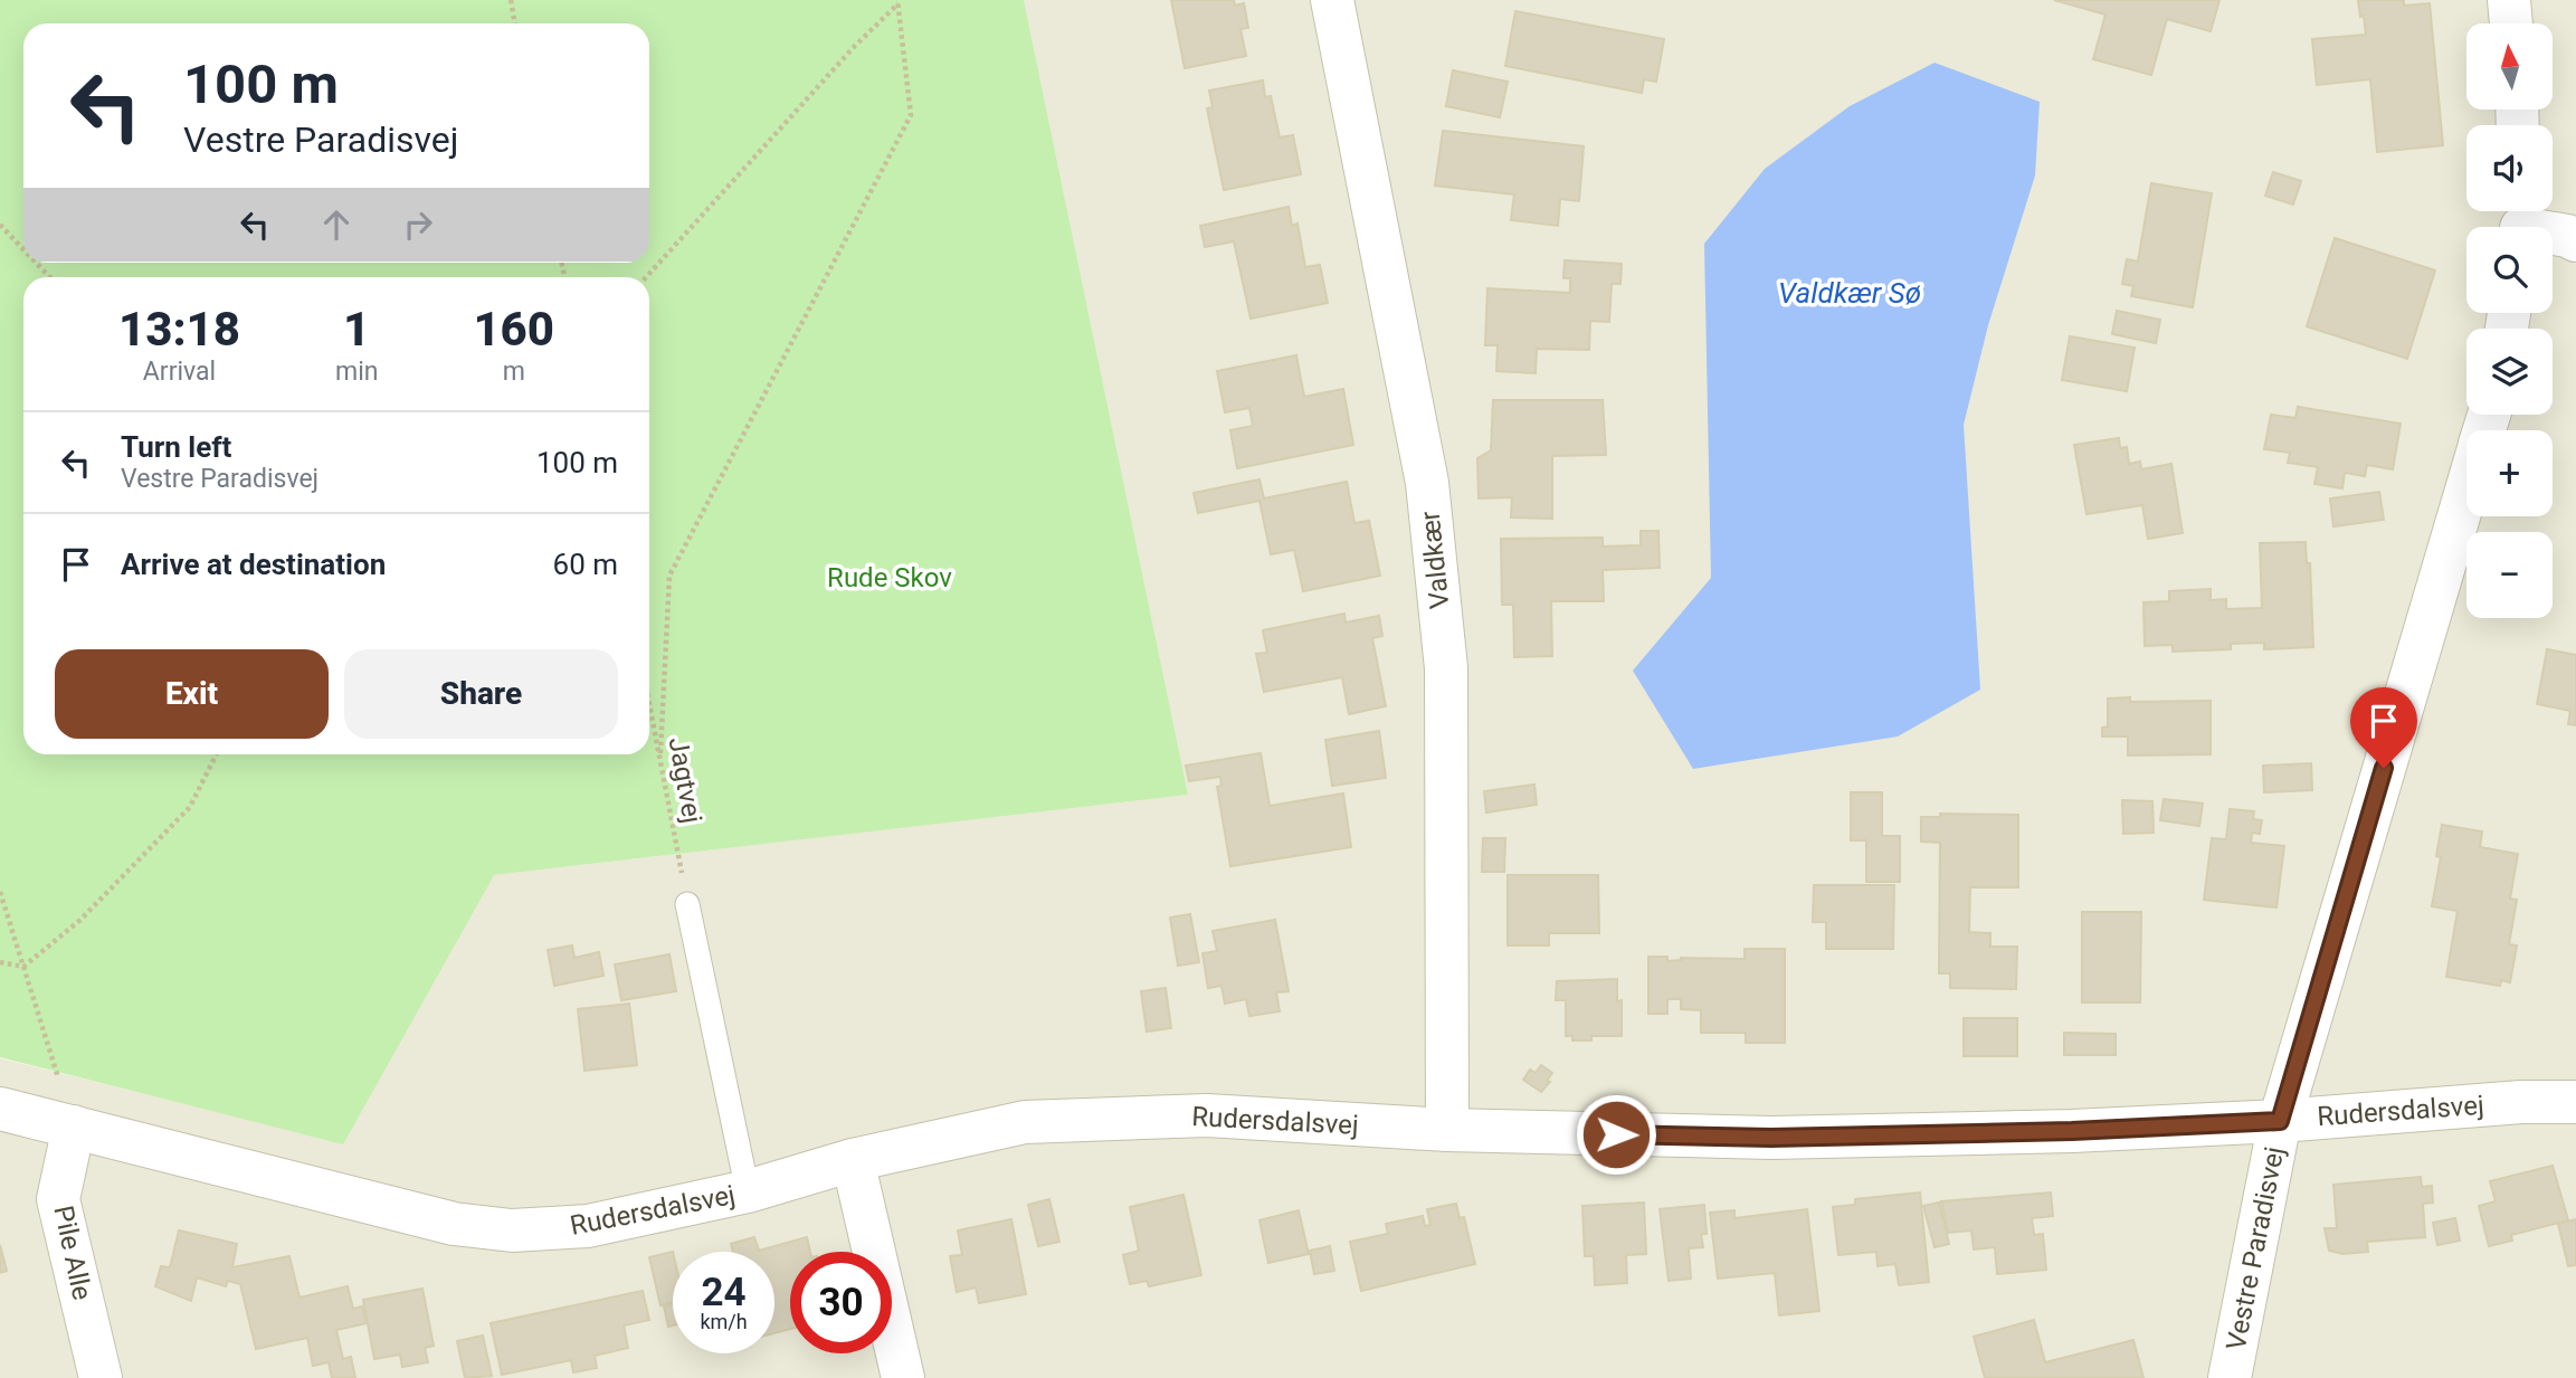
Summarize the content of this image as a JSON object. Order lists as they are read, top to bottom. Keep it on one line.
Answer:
{"streets":{"street":["Valdkær","Rudersdalsvej","Vestre Paradisvej","Pile Alle"],"path":["Jagtvej"]},"crossings":[["Valdkær","Rudersdalsvej"],["Rudersdalsvej","Vestre Paradisvej"],["Rudersdalsvej","Pile Alle"]],"water":["Valdkær Sø"],"parks":["Rude Skov"],"north":"top","page":{"map_buttons":["+","−"],"turn":["100 m","Vestre Paradisvej"],"eta":["13:18","Arrival","1","min","160","m"],"list":[{"name":"Turn left","note":"Vestre Paradisvej","value":"100 m"},{"name":"Arrive at destination","value":"60 m"}],"buttons":["Exit","Share"],"speed":"24 km/h","limit":"30"}}
